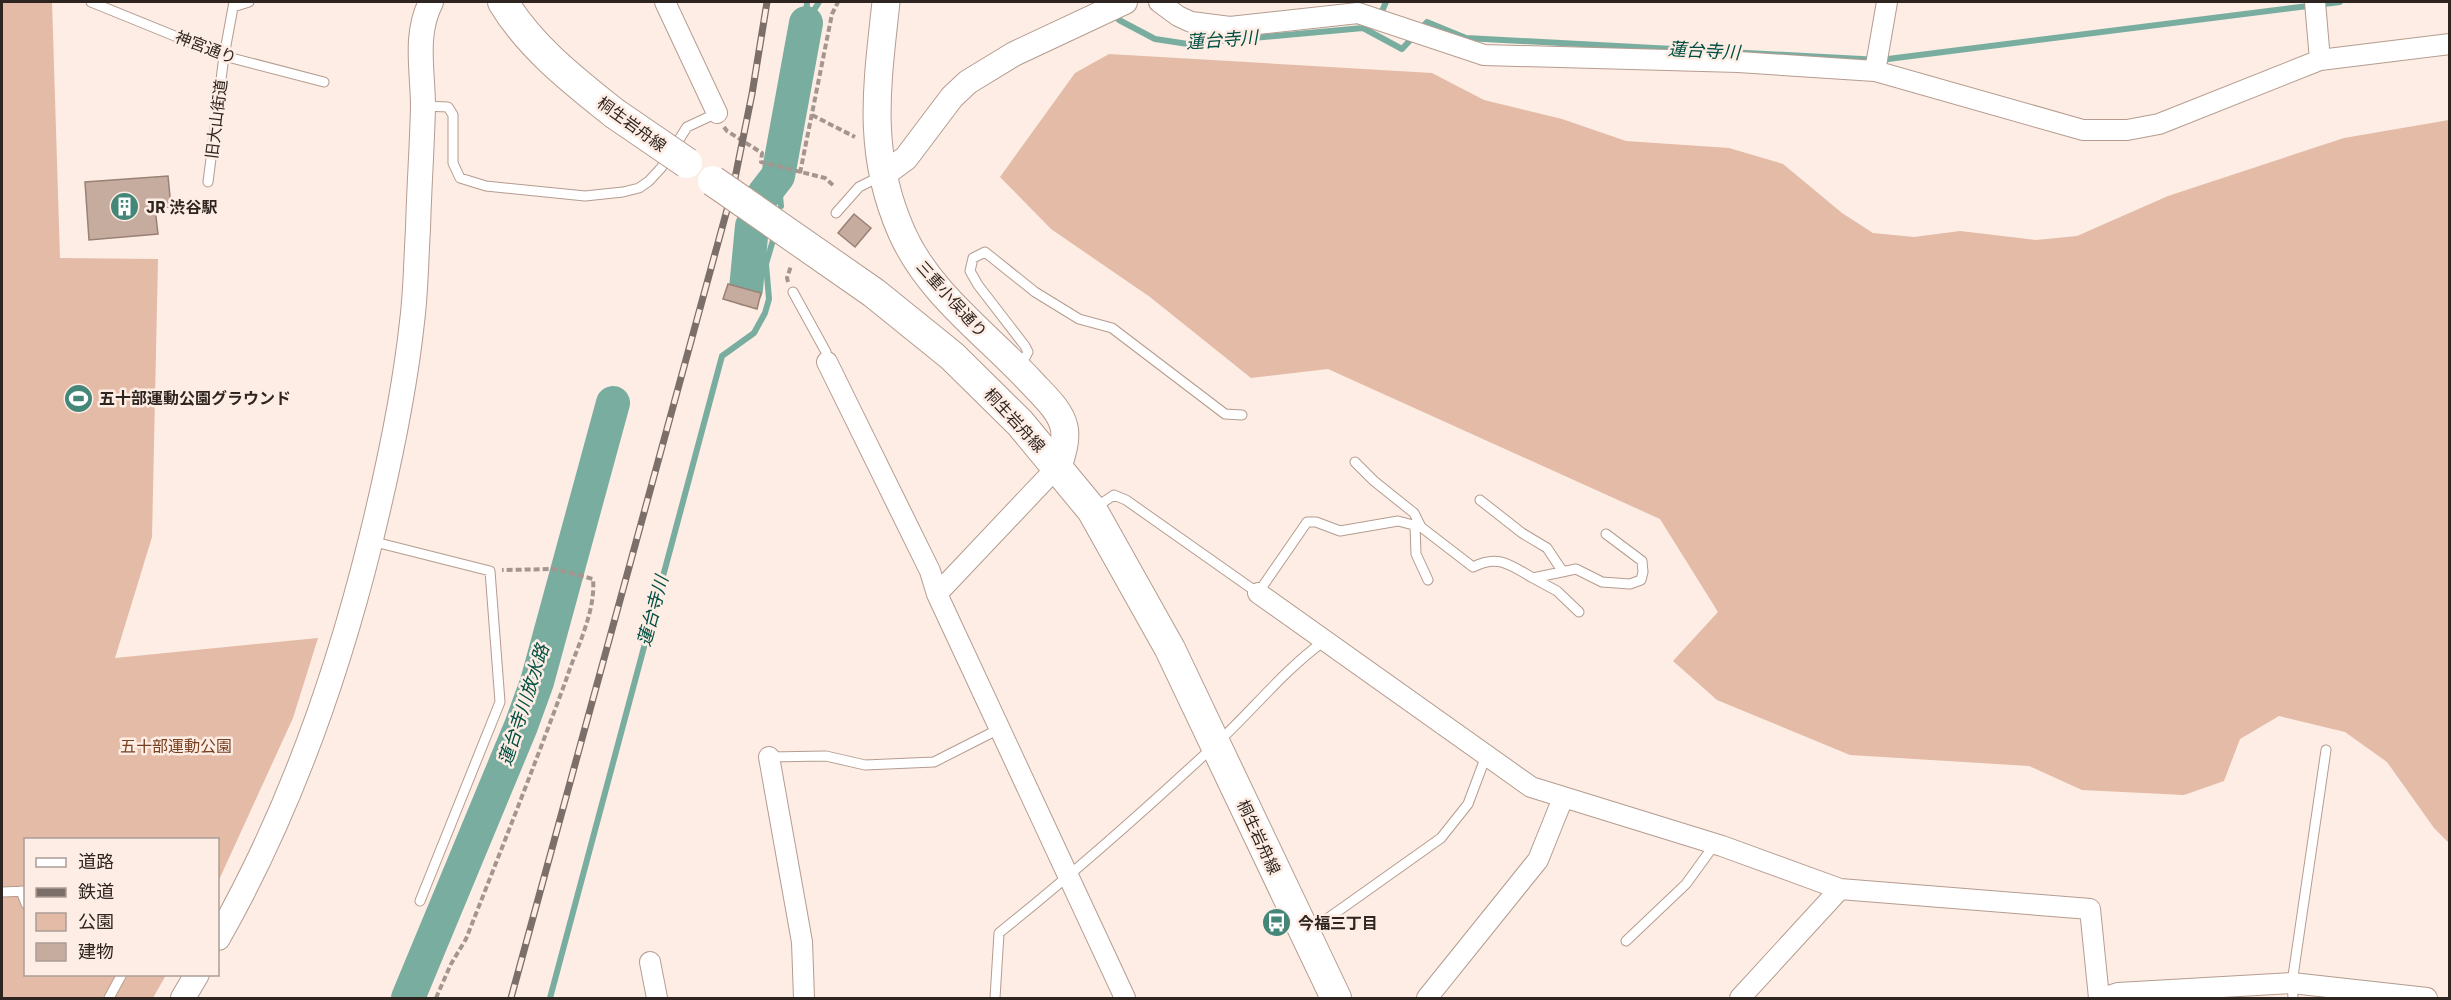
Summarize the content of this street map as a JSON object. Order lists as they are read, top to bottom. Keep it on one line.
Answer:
{"streets":{"main road":["桐生岩舟線","三重小俣通り"],"lane":["神宮通り","旧大山街道"]},"crossings":[["神宮通り","旧大山街道"],["桐生岩舟線","三重小俣通り"]],"water":["蓮台寺川","蓮台寺川放水路"],"parks":["五十部運動公園"],"places":{"building":["JR 渋谷駅"],"sports":["五十部運動公園グラウンド"],"bus stop":["今福三丁目"]},"legend":["道路","鉄道","公園","建物"]}
